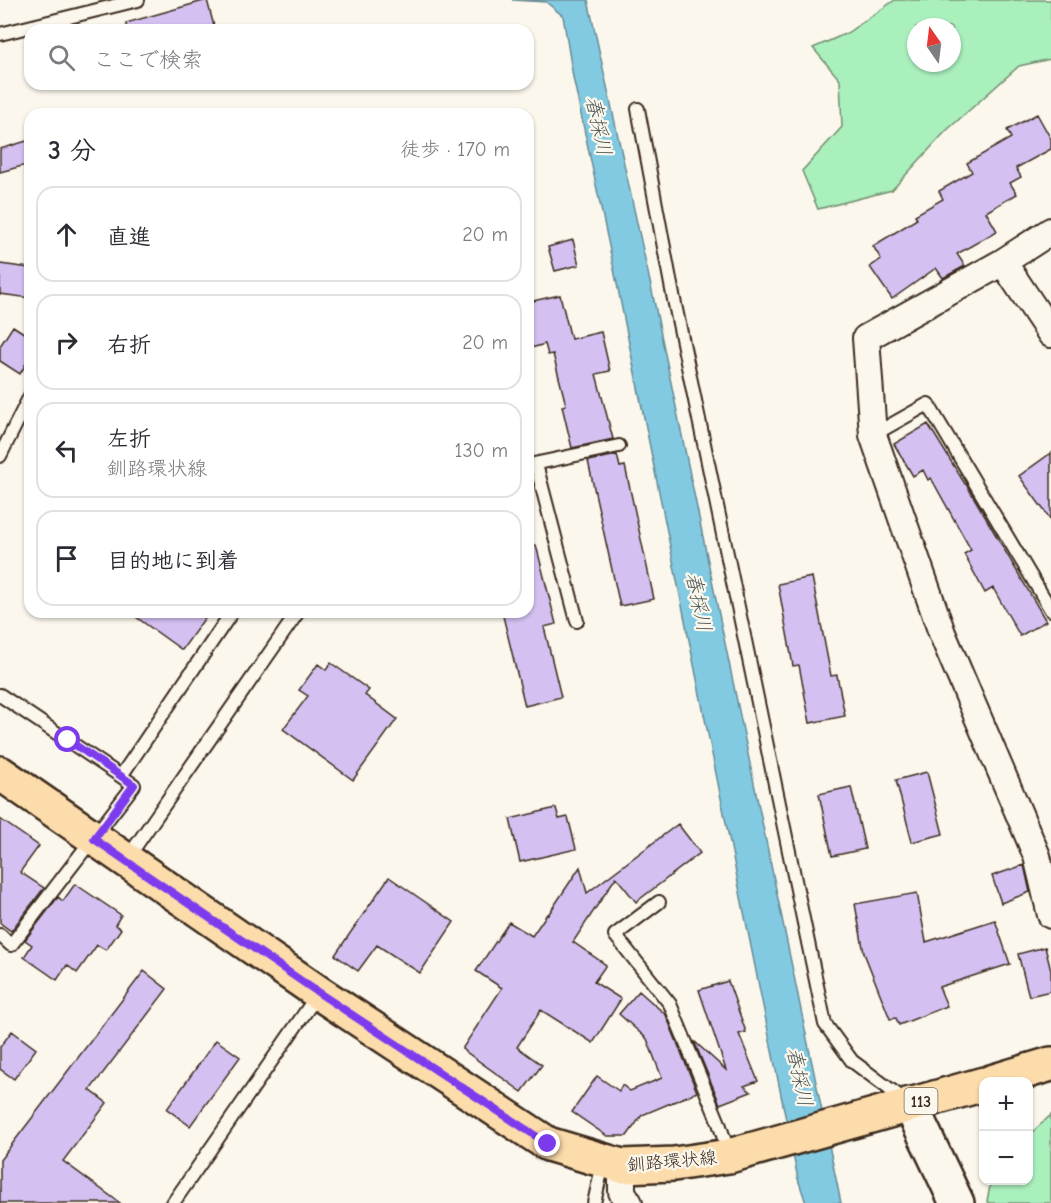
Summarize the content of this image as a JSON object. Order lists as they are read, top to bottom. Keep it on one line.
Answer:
{"streets":{"main road":["113","釧路環状線"]},"water":["春採川"],"north":"top","page":{"search":"ここで検索","heading":["3 分","徒歩 · 170 m"],"list":[["直進","20 m"],["右折","20 m"],["左折","釧路環状線","130 m"],"目的地に到着"],"map_buttons":["+","−"]}}
